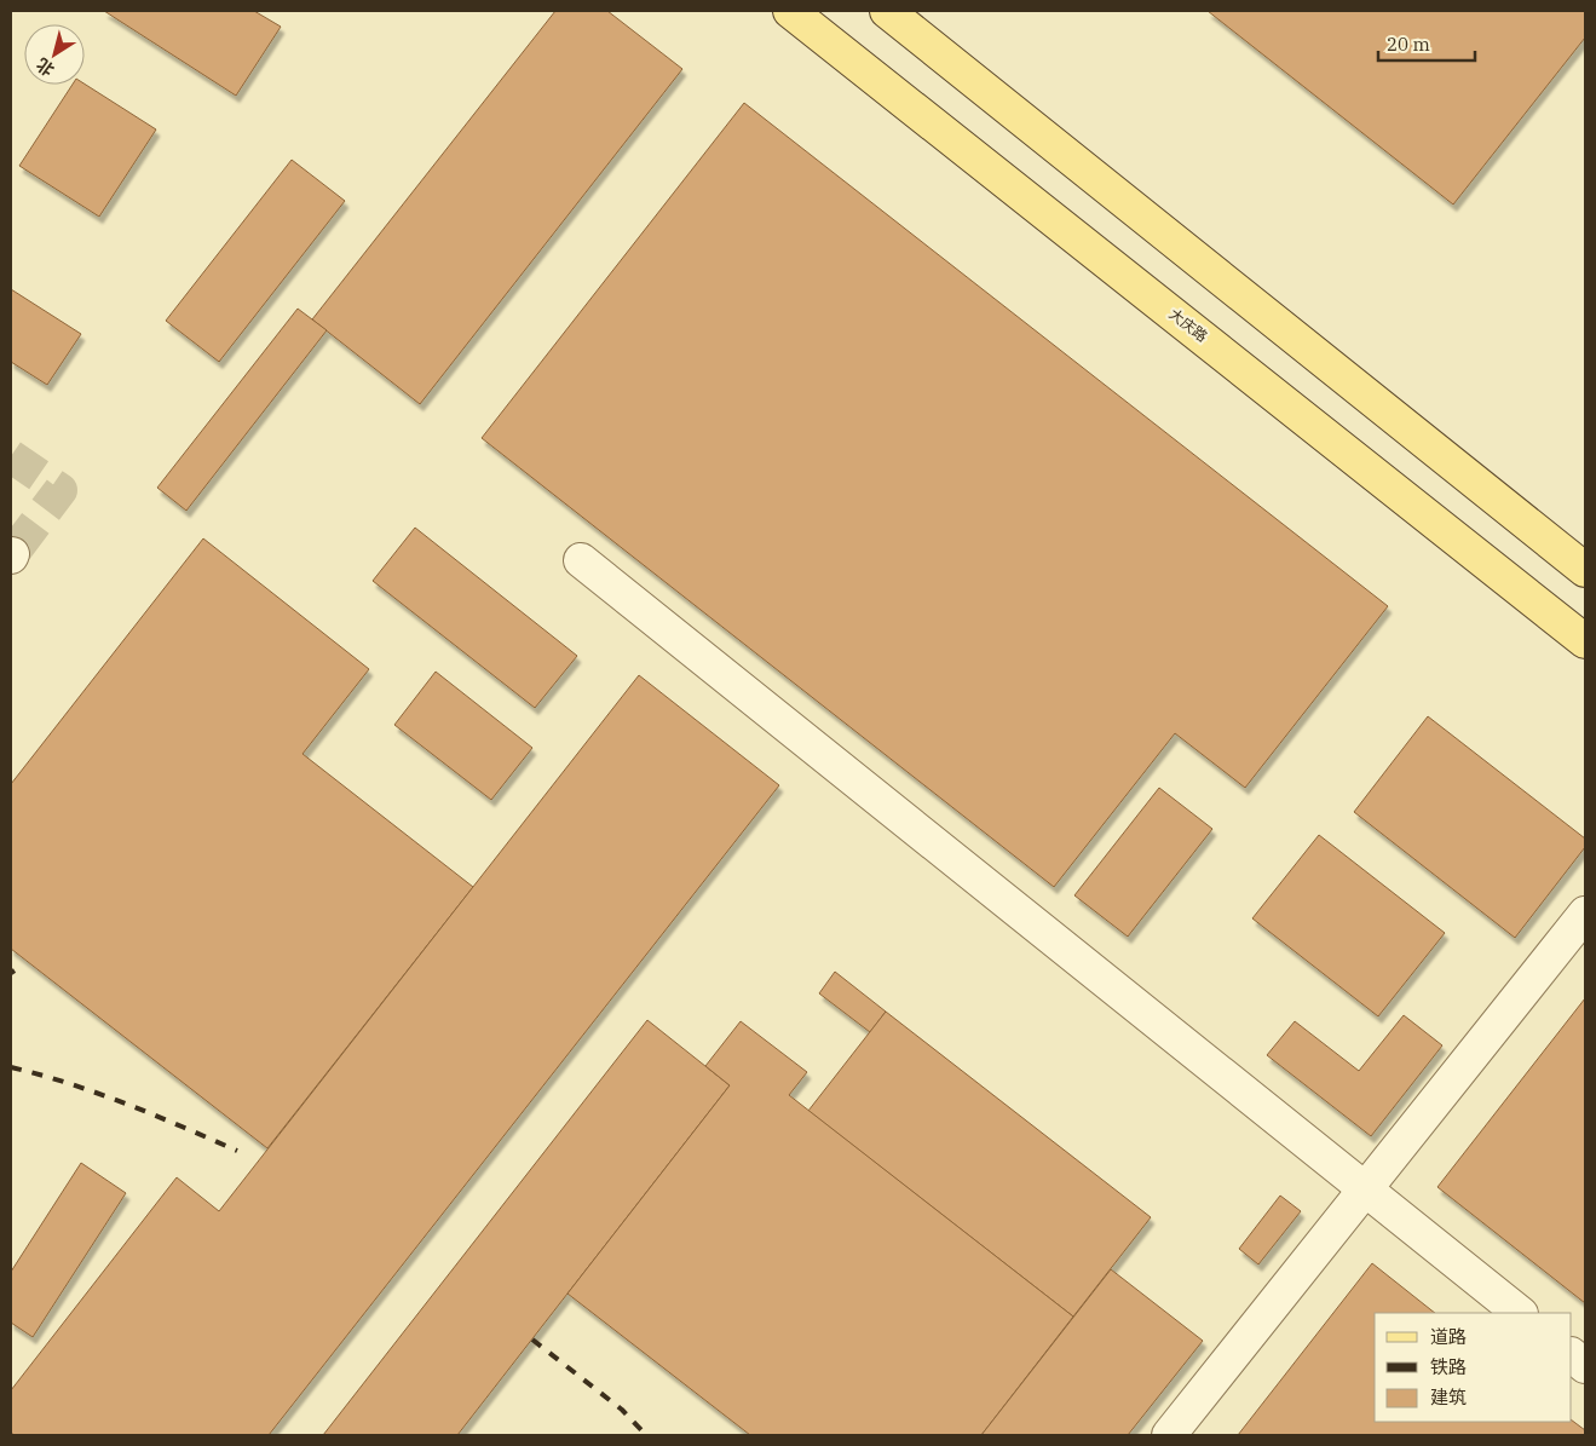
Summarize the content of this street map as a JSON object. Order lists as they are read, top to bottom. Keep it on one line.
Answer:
{"streets":{"main road":["大庆路"]},"legend":["道路","铁路","建筑"],"scale_bar":"20 m","north":"bottom left"}
